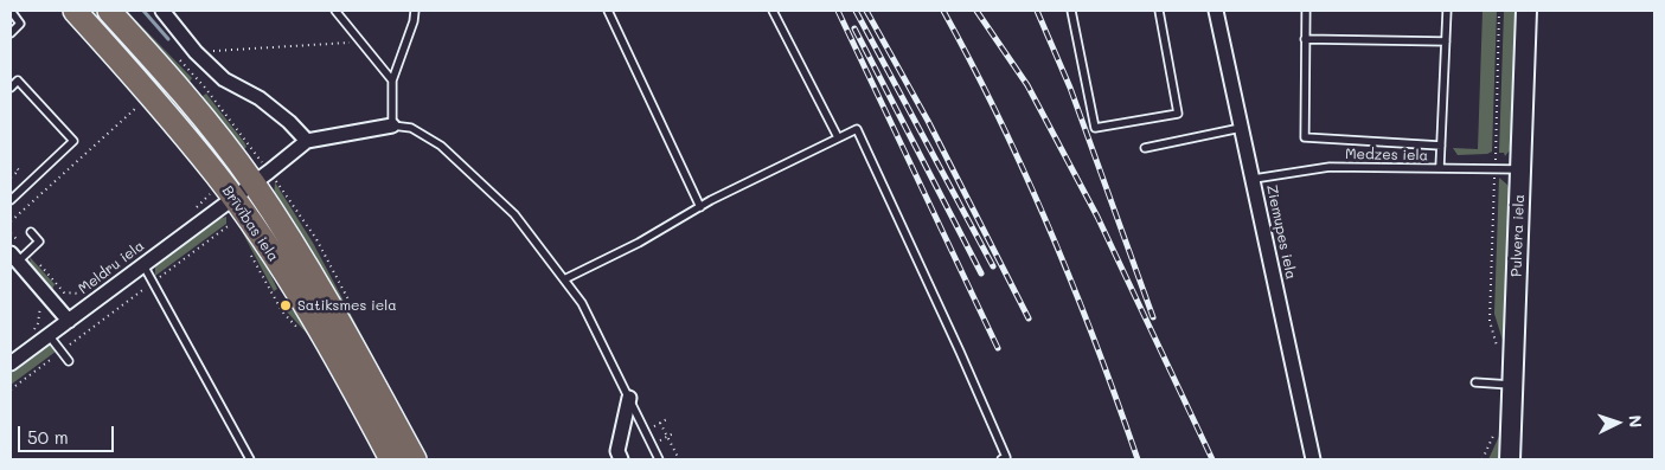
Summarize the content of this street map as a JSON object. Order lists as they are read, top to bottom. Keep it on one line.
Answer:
{"streets":{"highway":["Brīvības iela"],"main road":["Pulvera iela"],"street":["Ziemupes iela","Meldru iela"],"lane":["Medzes iela"]},"crossings":[["Medzes iela","Ziemupes iela"],["Medzes iela","Pulvera iela"],["Brīvības iela","Meldru iela"]],"places":["Satiksmes iela"],"scale_bar":"50 m","north":"right"}
